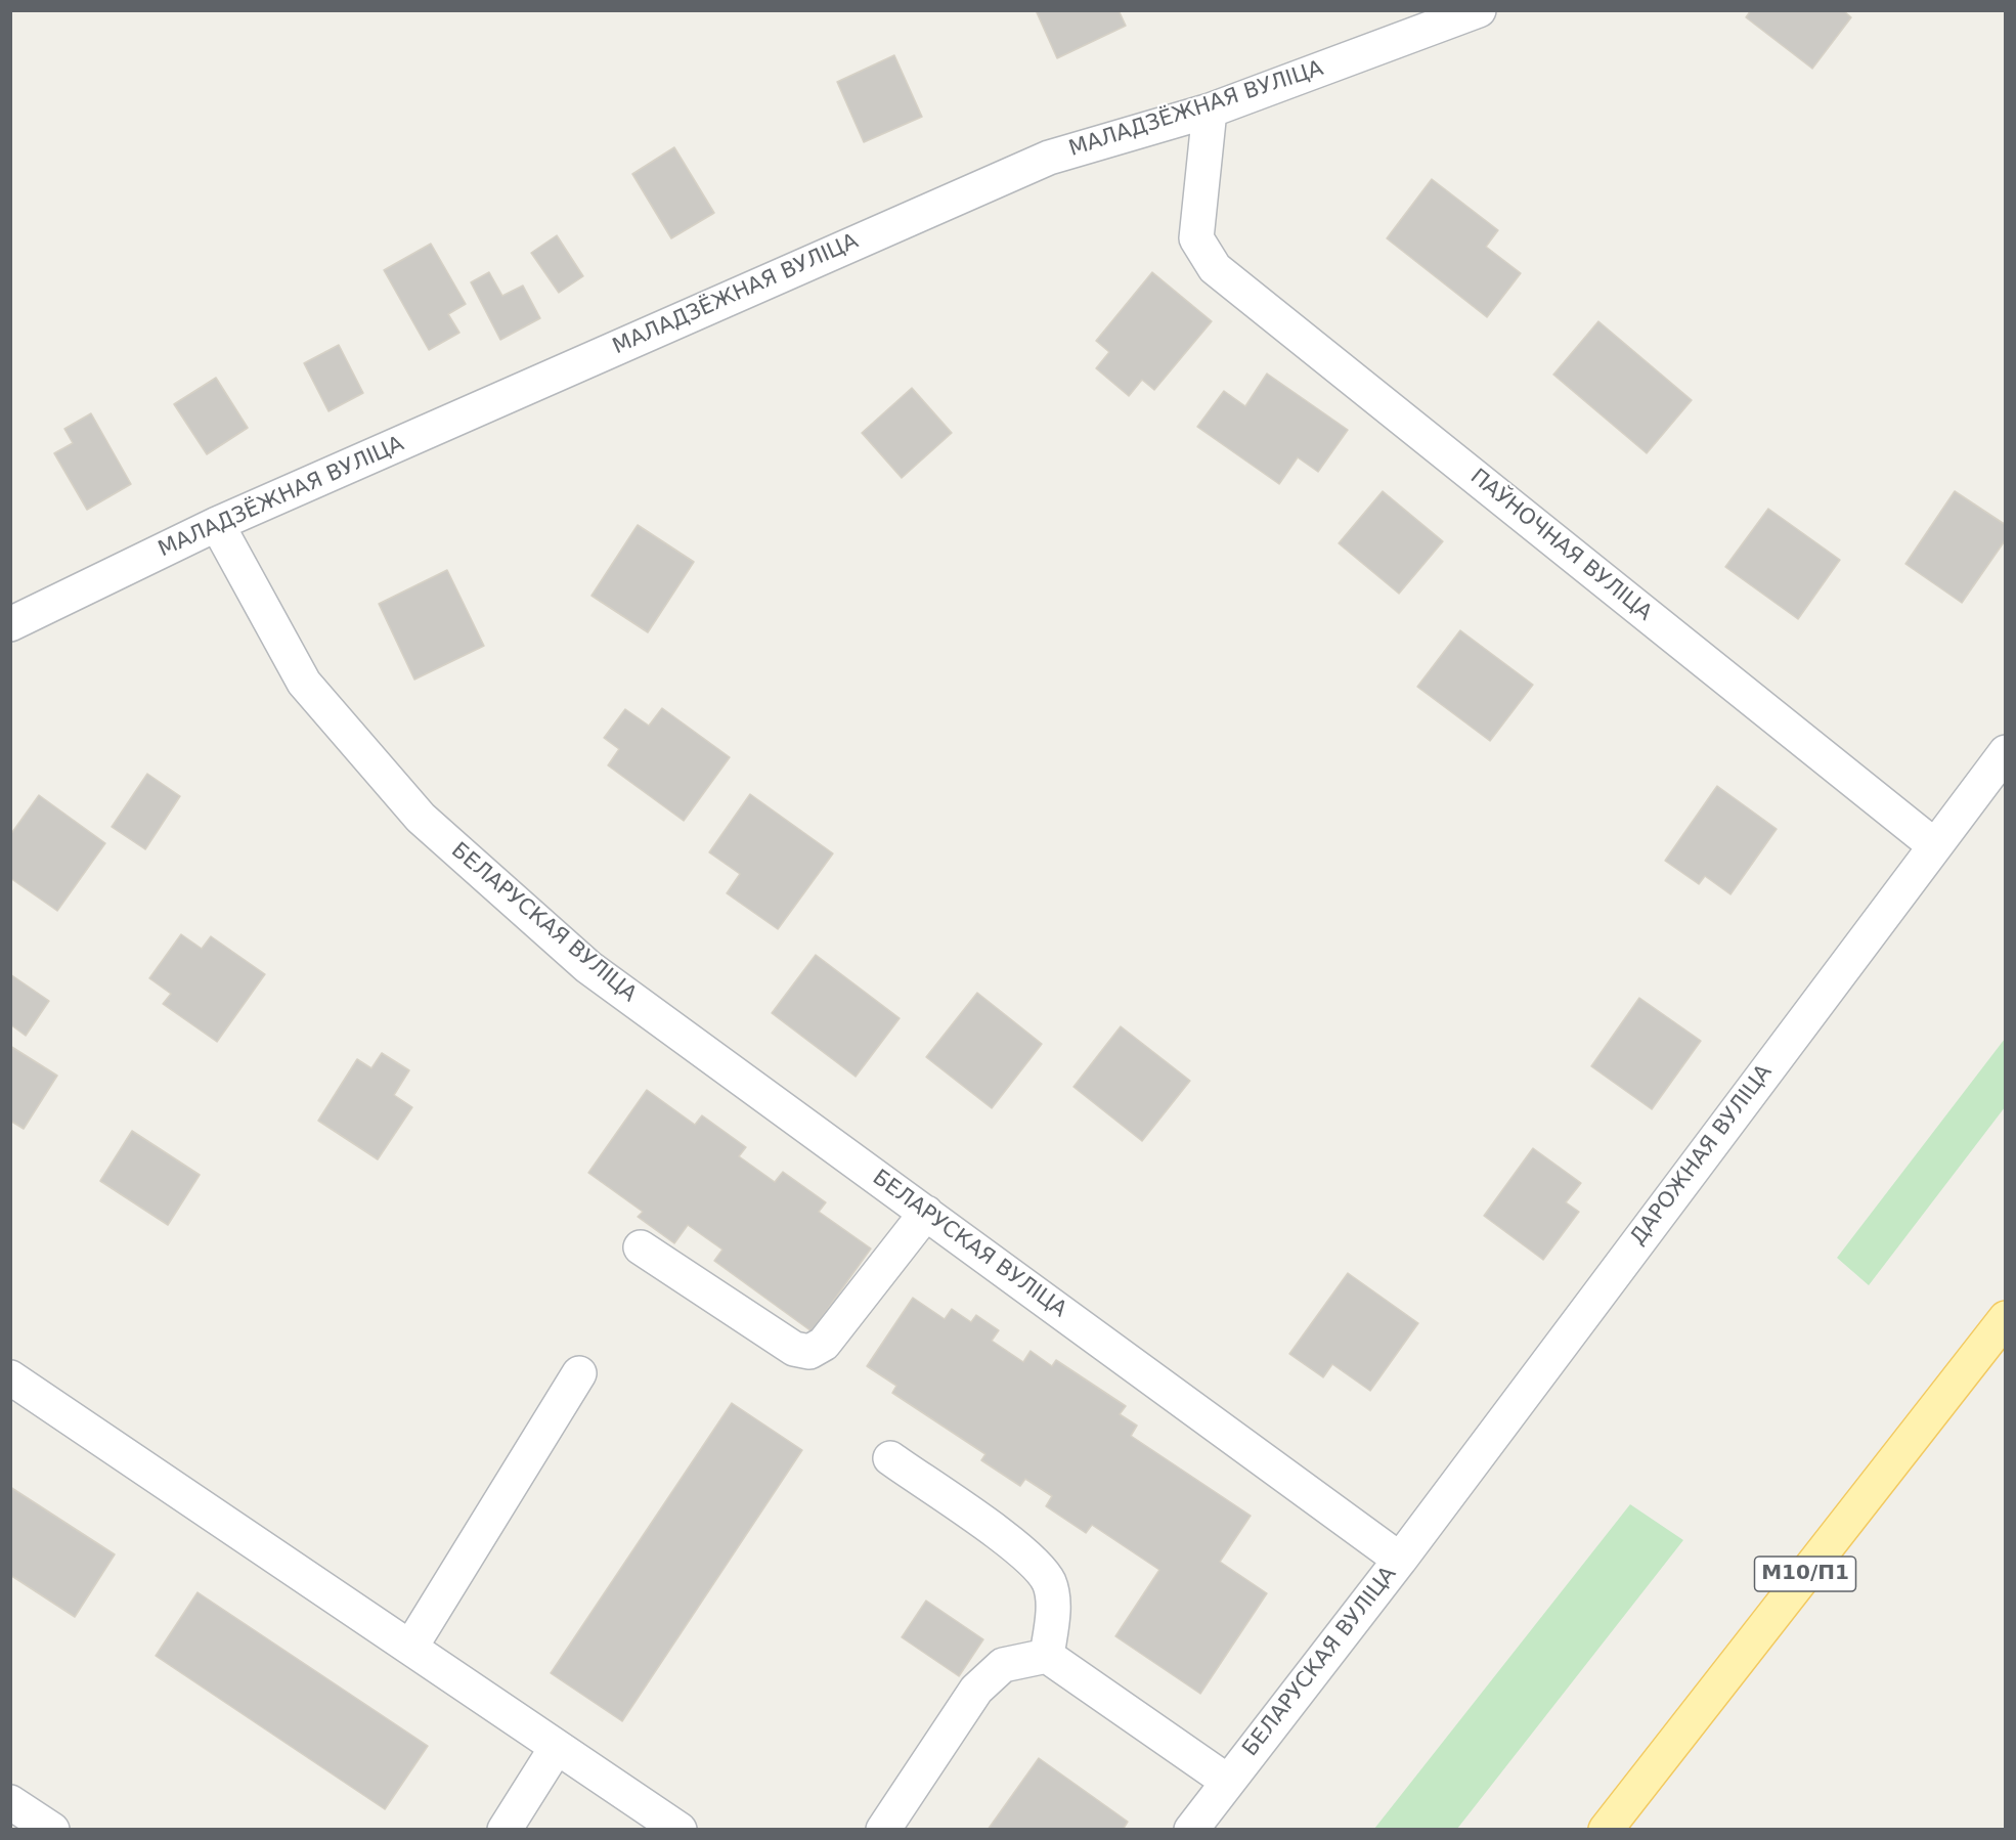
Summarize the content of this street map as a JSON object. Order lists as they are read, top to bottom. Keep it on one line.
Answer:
{"streets":{"main road":["М10/П1"],"street":["МАЛАДЗЁЖНАЯ ВУЛІЦА","ПАЎНОЧНАЯ ВУЛІЦА","БЕЛАРУСКАЯ ВУЛІЦА","ДАРОЖНАЯ ВУЛІЦА"]},"crossings":[["МАЛАДЗЁЖНАЯ ВУЛІЦА","ПАЎНОЧНАЯ ВУЛІЦА"],["МАЛАДЗЁЖНАЯ ВУЛІЦА","БЕЛАРУСКАЯ ВУЛІЦА"],["ПАЎНОЧНАЯ ВУЛІЦА","ДАРОЖНАЯ ВУЛІЦА"],["БЕЛАРУСКАЯ ВУЛІЦА","ДАРОЖНАЯ ВУЛІЦА"]]}
